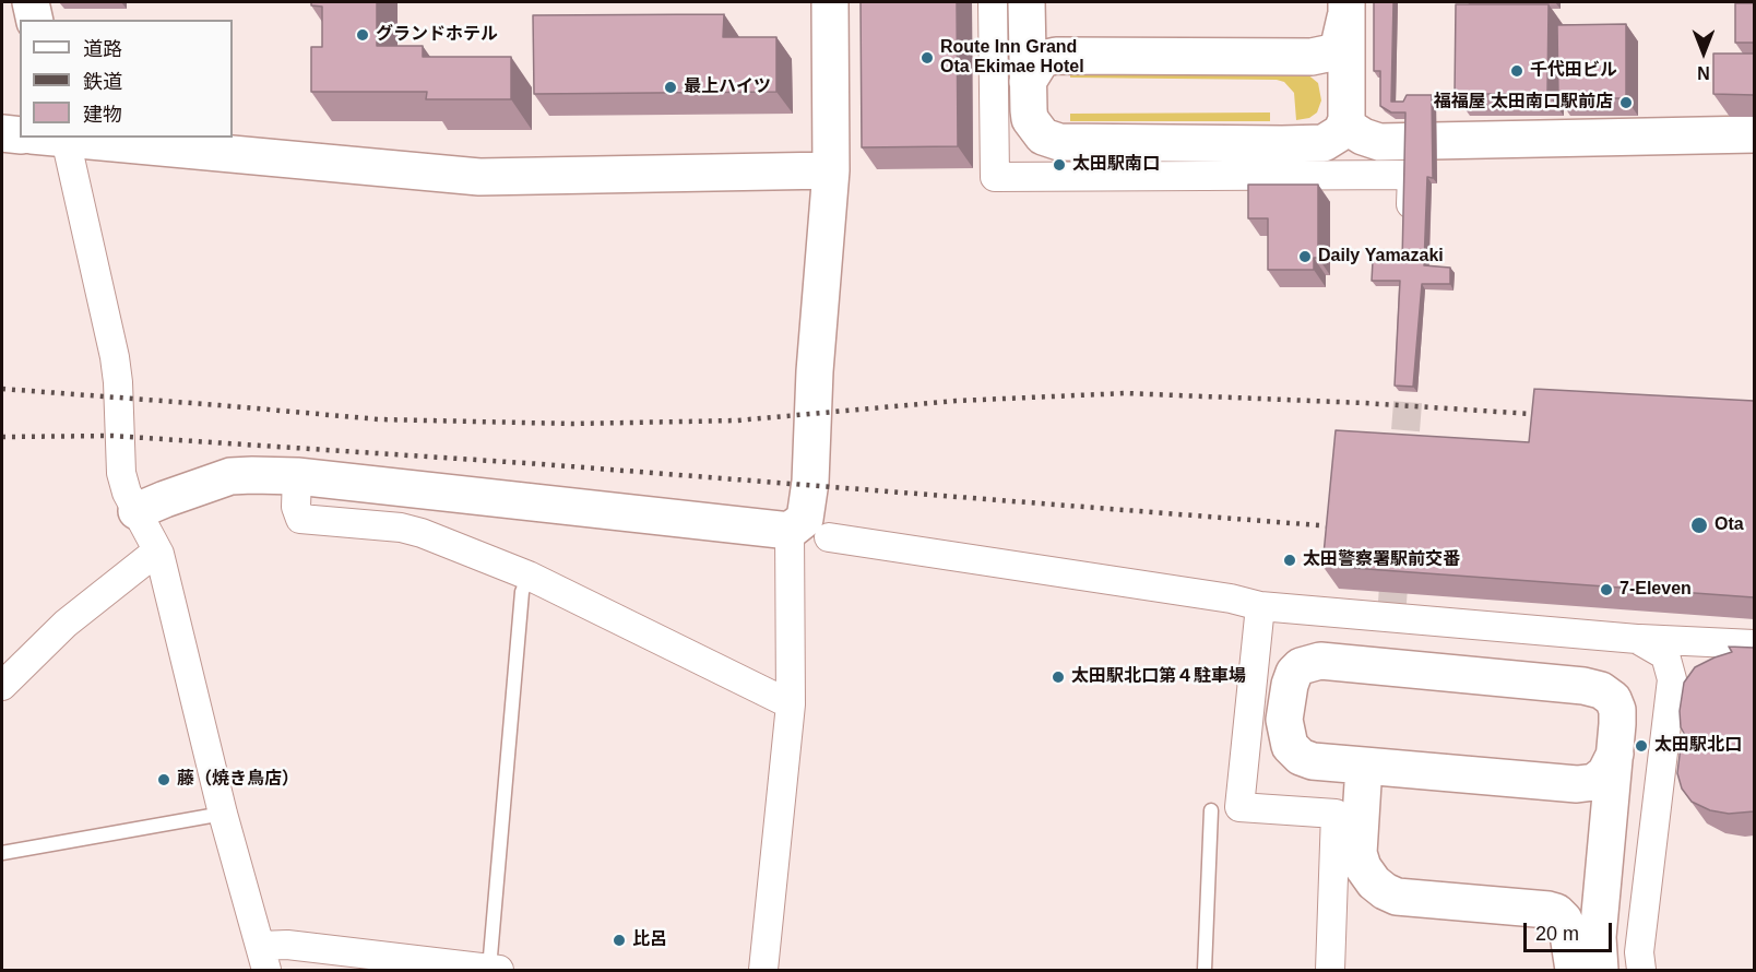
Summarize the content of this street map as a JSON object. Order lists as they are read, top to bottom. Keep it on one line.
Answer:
{"places":["グランドホテル","Route Inn Grand Ota Ekimae Hotel","千代田ビル","最上ハイツ","福福屋 太田南口駅前店","太田駅南口","Daily Yamazaki","Ota","太田警察署駅前交番","7-Eleven","太田駅北口第４駐車場","太田駅北口","藤（焼き鳥店）","比呂"],"legend":["道路","鉄道","建物"],"scale_bar":"20 m","north":"bottom"}
